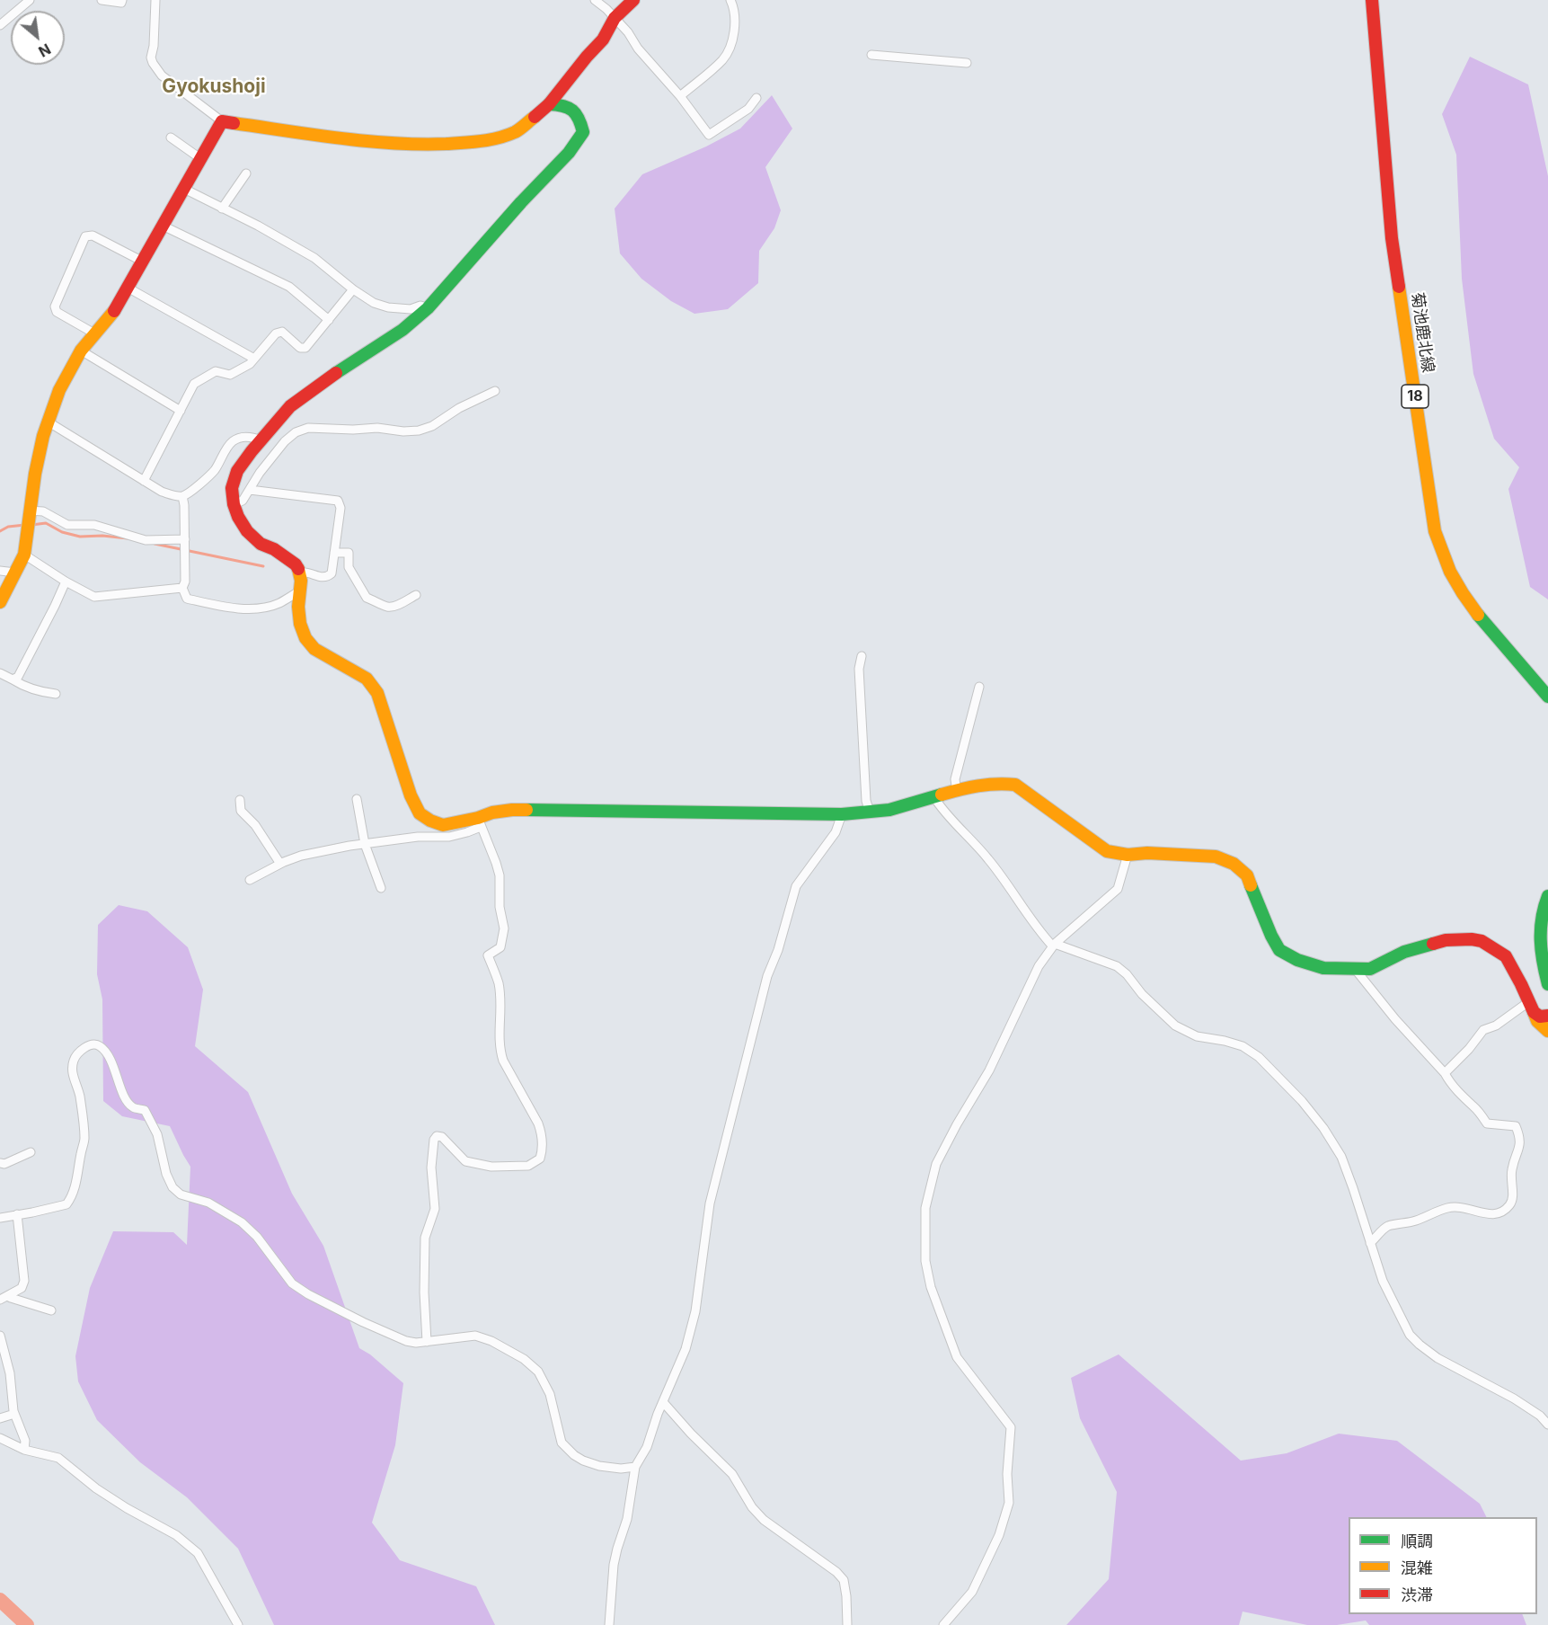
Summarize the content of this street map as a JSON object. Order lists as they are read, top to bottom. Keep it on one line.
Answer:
{"streets":{"street":["菊池鹿北線","18"]},"districts":["Gyokushoji"],"legend":["順調","混雑","渋滞"],"north":"bottom right"}
